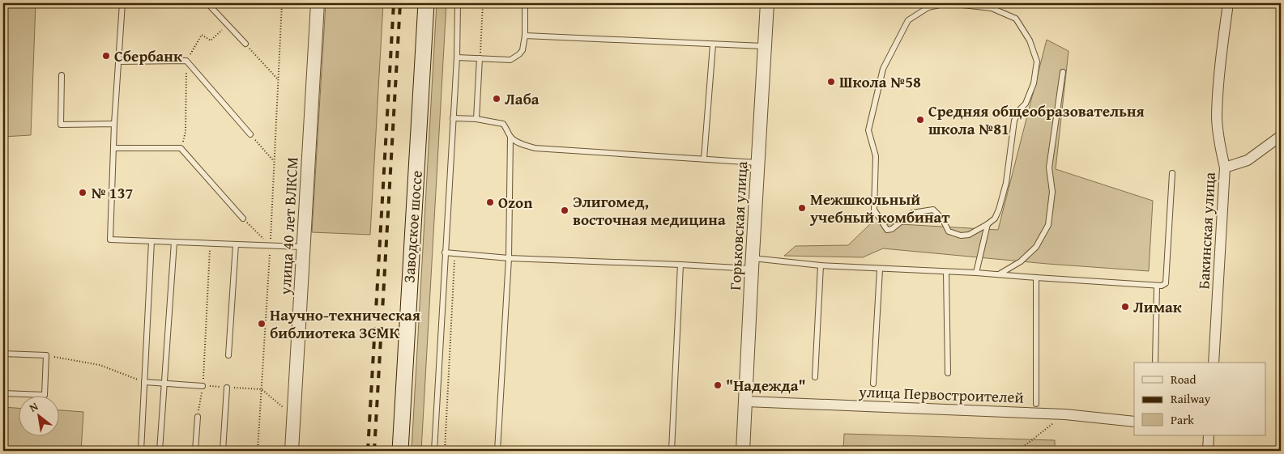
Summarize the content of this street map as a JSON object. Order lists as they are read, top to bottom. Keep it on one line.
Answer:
{"streets":{"main road":["Заводское шоссе"],"street":["улица 40 лет ВЛКСМ","Горьковская улица","Бакинская улица","улица Первостроителей"]},"crossings":[["Горьковская улица","улица Первостроителей"]],"places":["Сбербанк","Школа №58","Лаба","Средняя общеобразовательня школа №81","№ 137","Ozon","Межшкольный учебный комбинат","Элигомед, восточная медицина","Лимак","Научно-техническая библиотека ЗСМК","\"Надежда\""],"legend":["Road","Railway","Park"],"north":"top left"}
